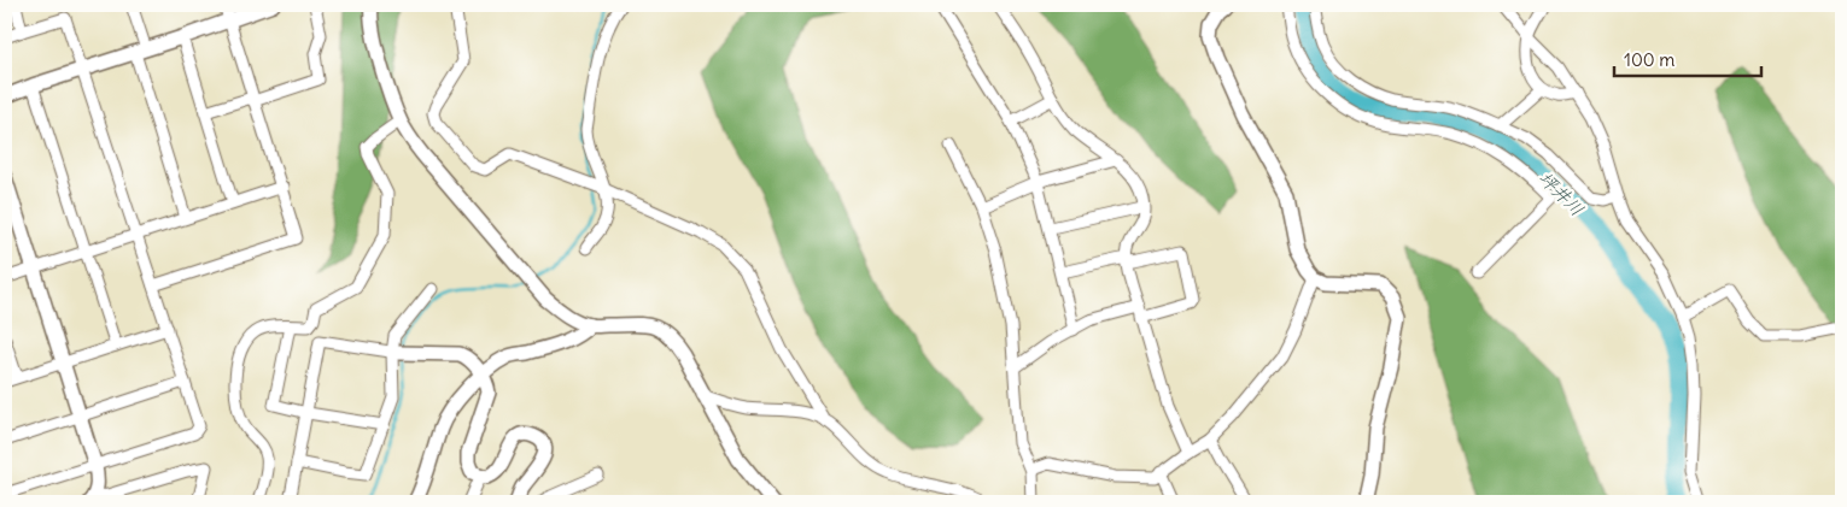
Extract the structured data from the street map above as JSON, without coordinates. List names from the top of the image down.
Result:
{
  "water": ["坪井川"],
  "scale_bar": "100 m"
}
